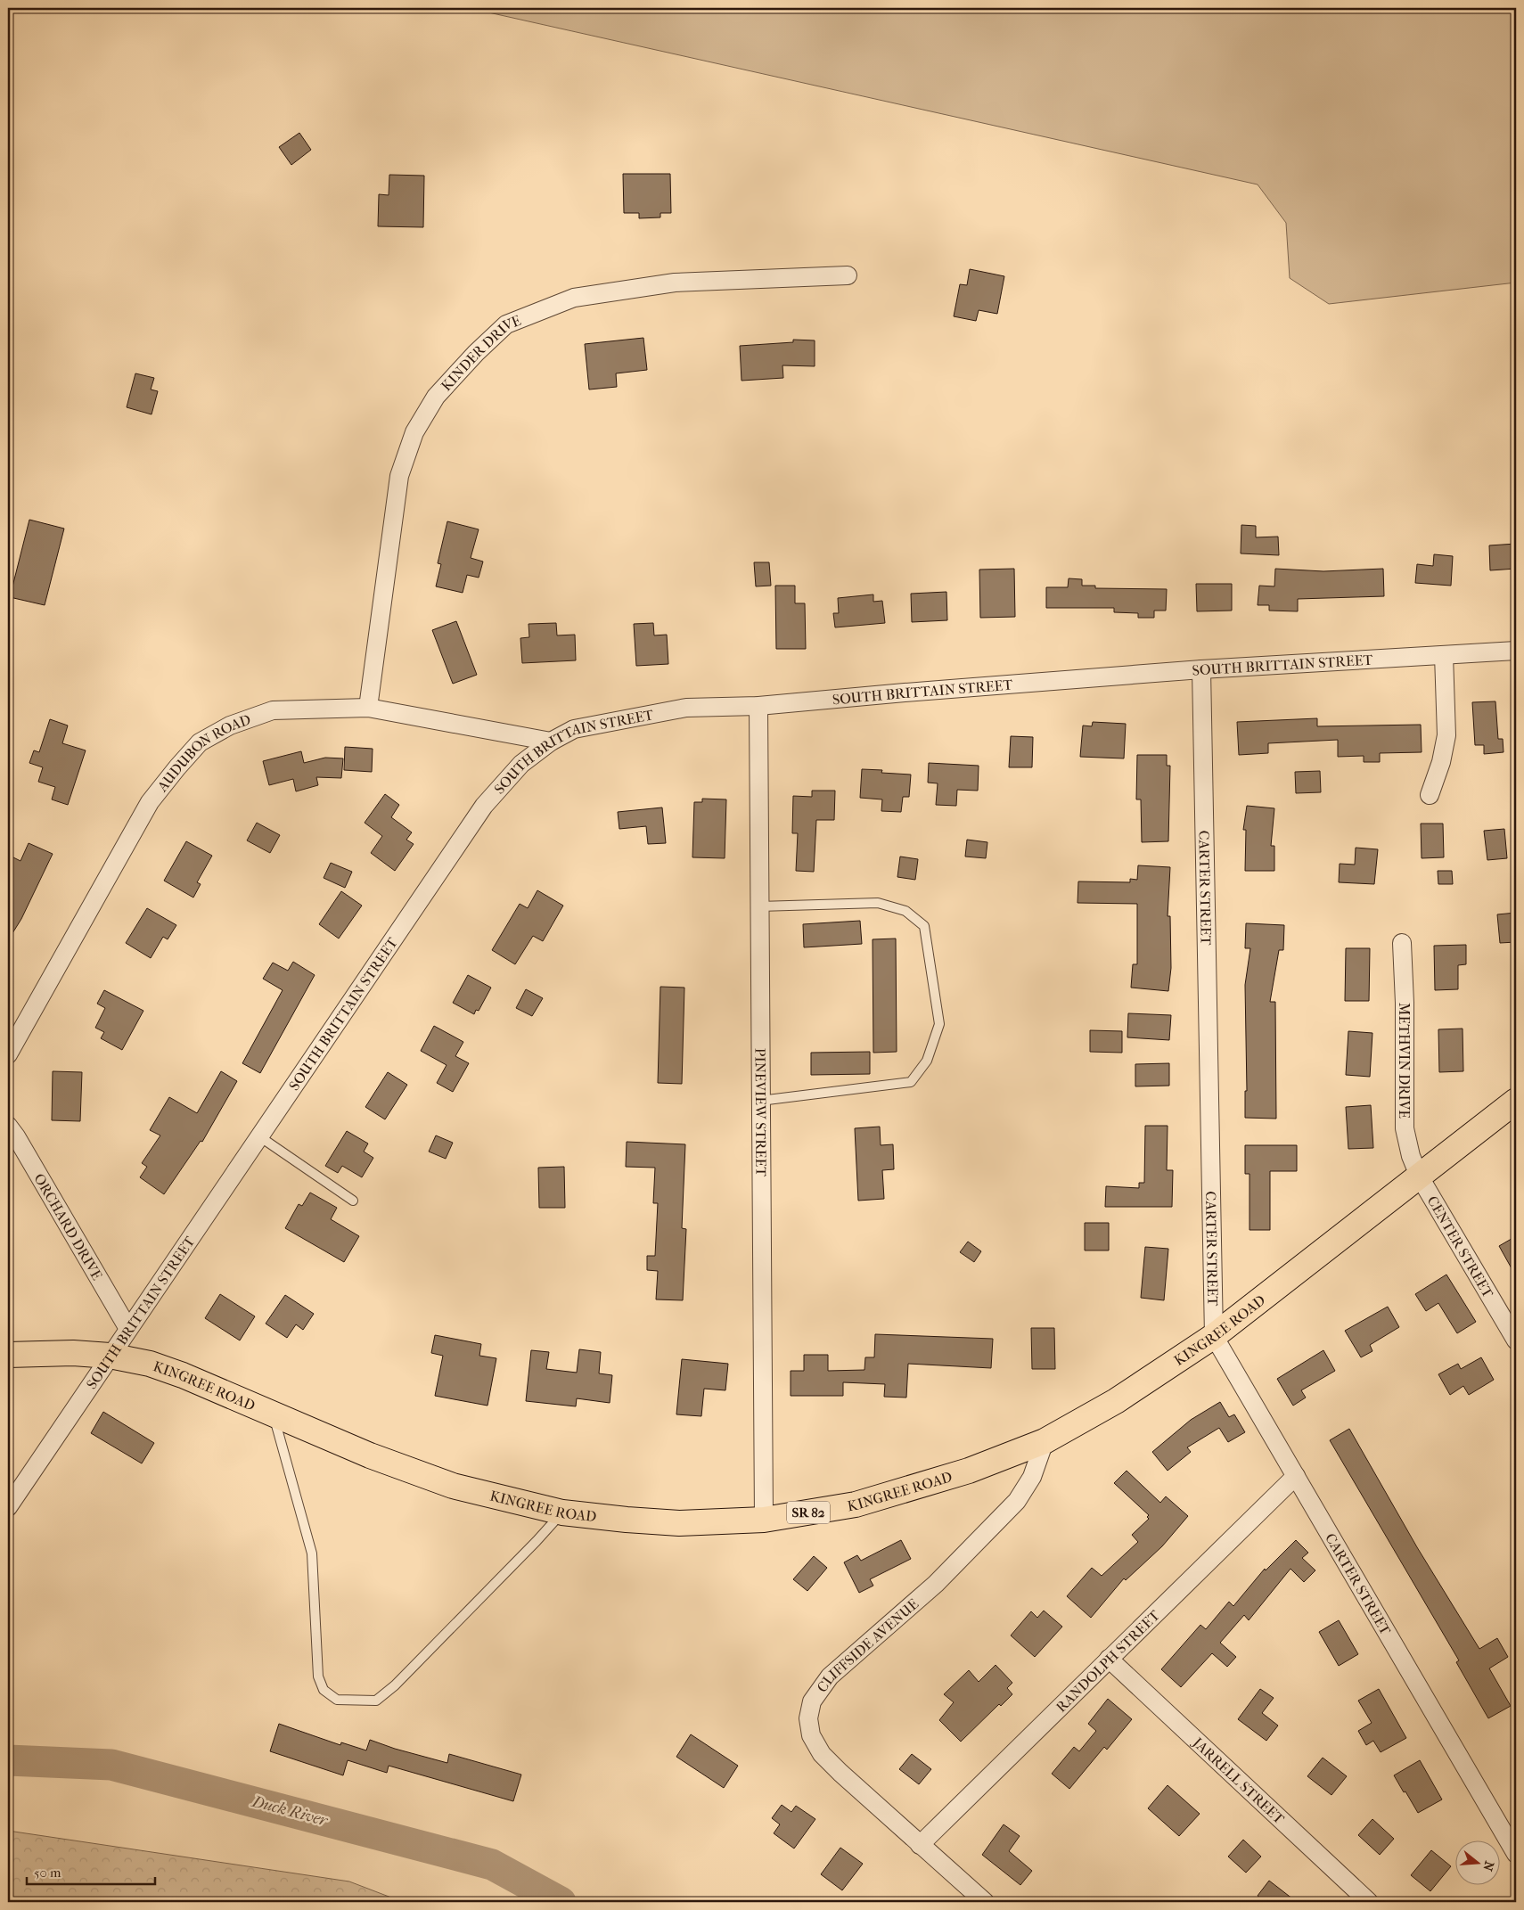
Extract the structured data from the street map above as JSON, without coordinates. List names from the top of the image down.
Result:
{
  "streets": {
    "main road": ["KINGREE ROAD", "SR 82"],
    "street": [
      "KINDER DRIVE",
      "SOUTH BRITTAIN STREET",
      "AUDUBON ROAD",
      "CARTER STREET",
      "METHVIN DRIVE",
      "PINEVIEW STREET",
      "ORCHARD DRIVE",
      "CENTER STREET",
      "CLIFFSIDE AVENUE",
      "RANDOLPH STREET",
      "JARRELL STREET"
    ]
  },
  "crossings": [
    ["KINDER DRIVE", "AUDUBON ROAD"],
    ["SOUTH BRITTAIN STREET", "AUDUBON ROAD"],
    ["SOUTH BRITTAIN STREET", "CARTER STREET"],
    ["SOUTH BRITTAIN STREET", "PINEVIEW STREET"],
    ["SOUTH BRITTAIN STREET", "ORCHARD DRIVE"],
    ["SOUTH BRITTAIN STREET", "KINGREE ROAD"],
    ["CARTER STREET", "KINGREE ROAD"],
    ["CARTER STREET", "RANDOLPH STREET"],
    ["METHVIN DRIVE", "CENTER STREET"],
    ["METHVIN DRIVE", "KINGREE ROAD"],
    ["PINEVIEW STREET", "KINGREE ROAD"],
    ["CENTER STREET", "KINGREE ROAD"],
    ["KINGREE ROAD", "CLIFFSIDE AVENUE"],
    ["CLIFFSIDE AVENUE", "RANDOLPH STREET"],
    ["RANDOLPH STREET", "JARRELL STREET"]
  ],
  "water": ["Duck River"],
  "scale_bar": "50 m",
  "north": "right"
}
